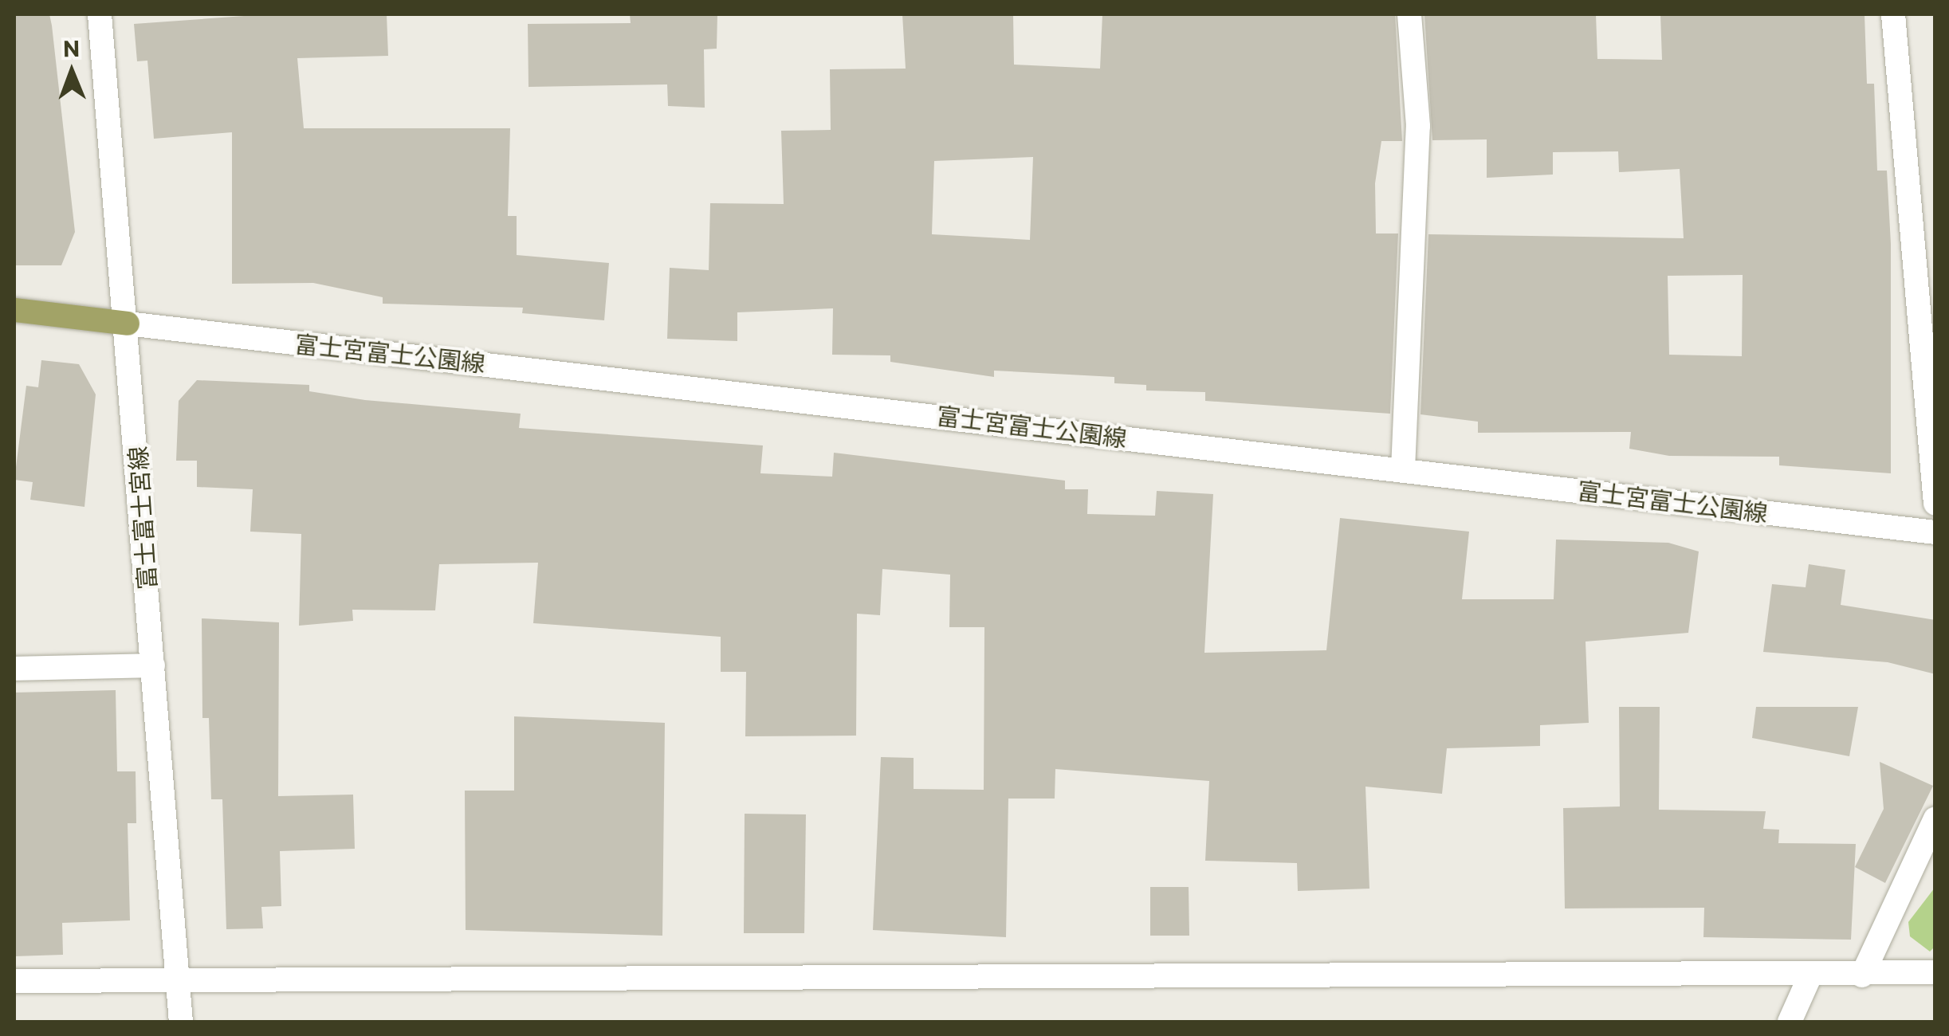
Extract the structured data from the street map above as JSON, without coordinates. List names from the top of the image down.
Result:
{
  "streets": {
    "street": ["富士宮富士公園線", "富士富士宮線"]
  },
  "crossings": [
    ["富士宮富士公園線", "富士富士宮線"]
  ],
  "north": "top"
}
